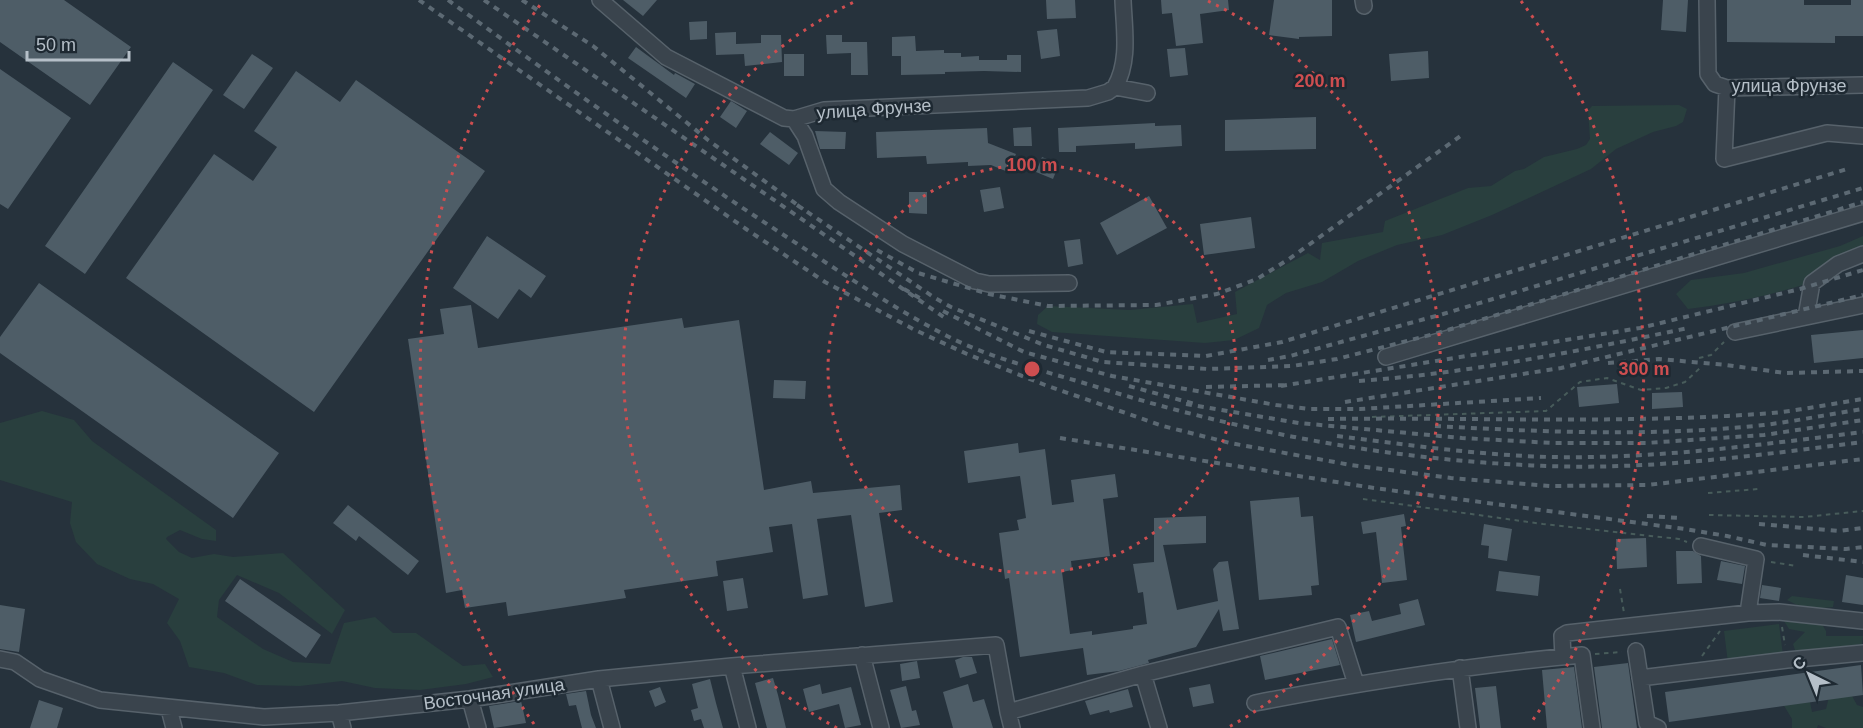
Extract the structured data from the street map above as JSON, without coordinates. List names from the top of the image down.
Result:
{
  "streets": {
    "street": ["улица Фрунзе", "Восточная улица"]
  },
  "scale_bar": "50 m",
  "north": "top left",
  "rings": ["200 m", "100 m", "300 m"]
}
